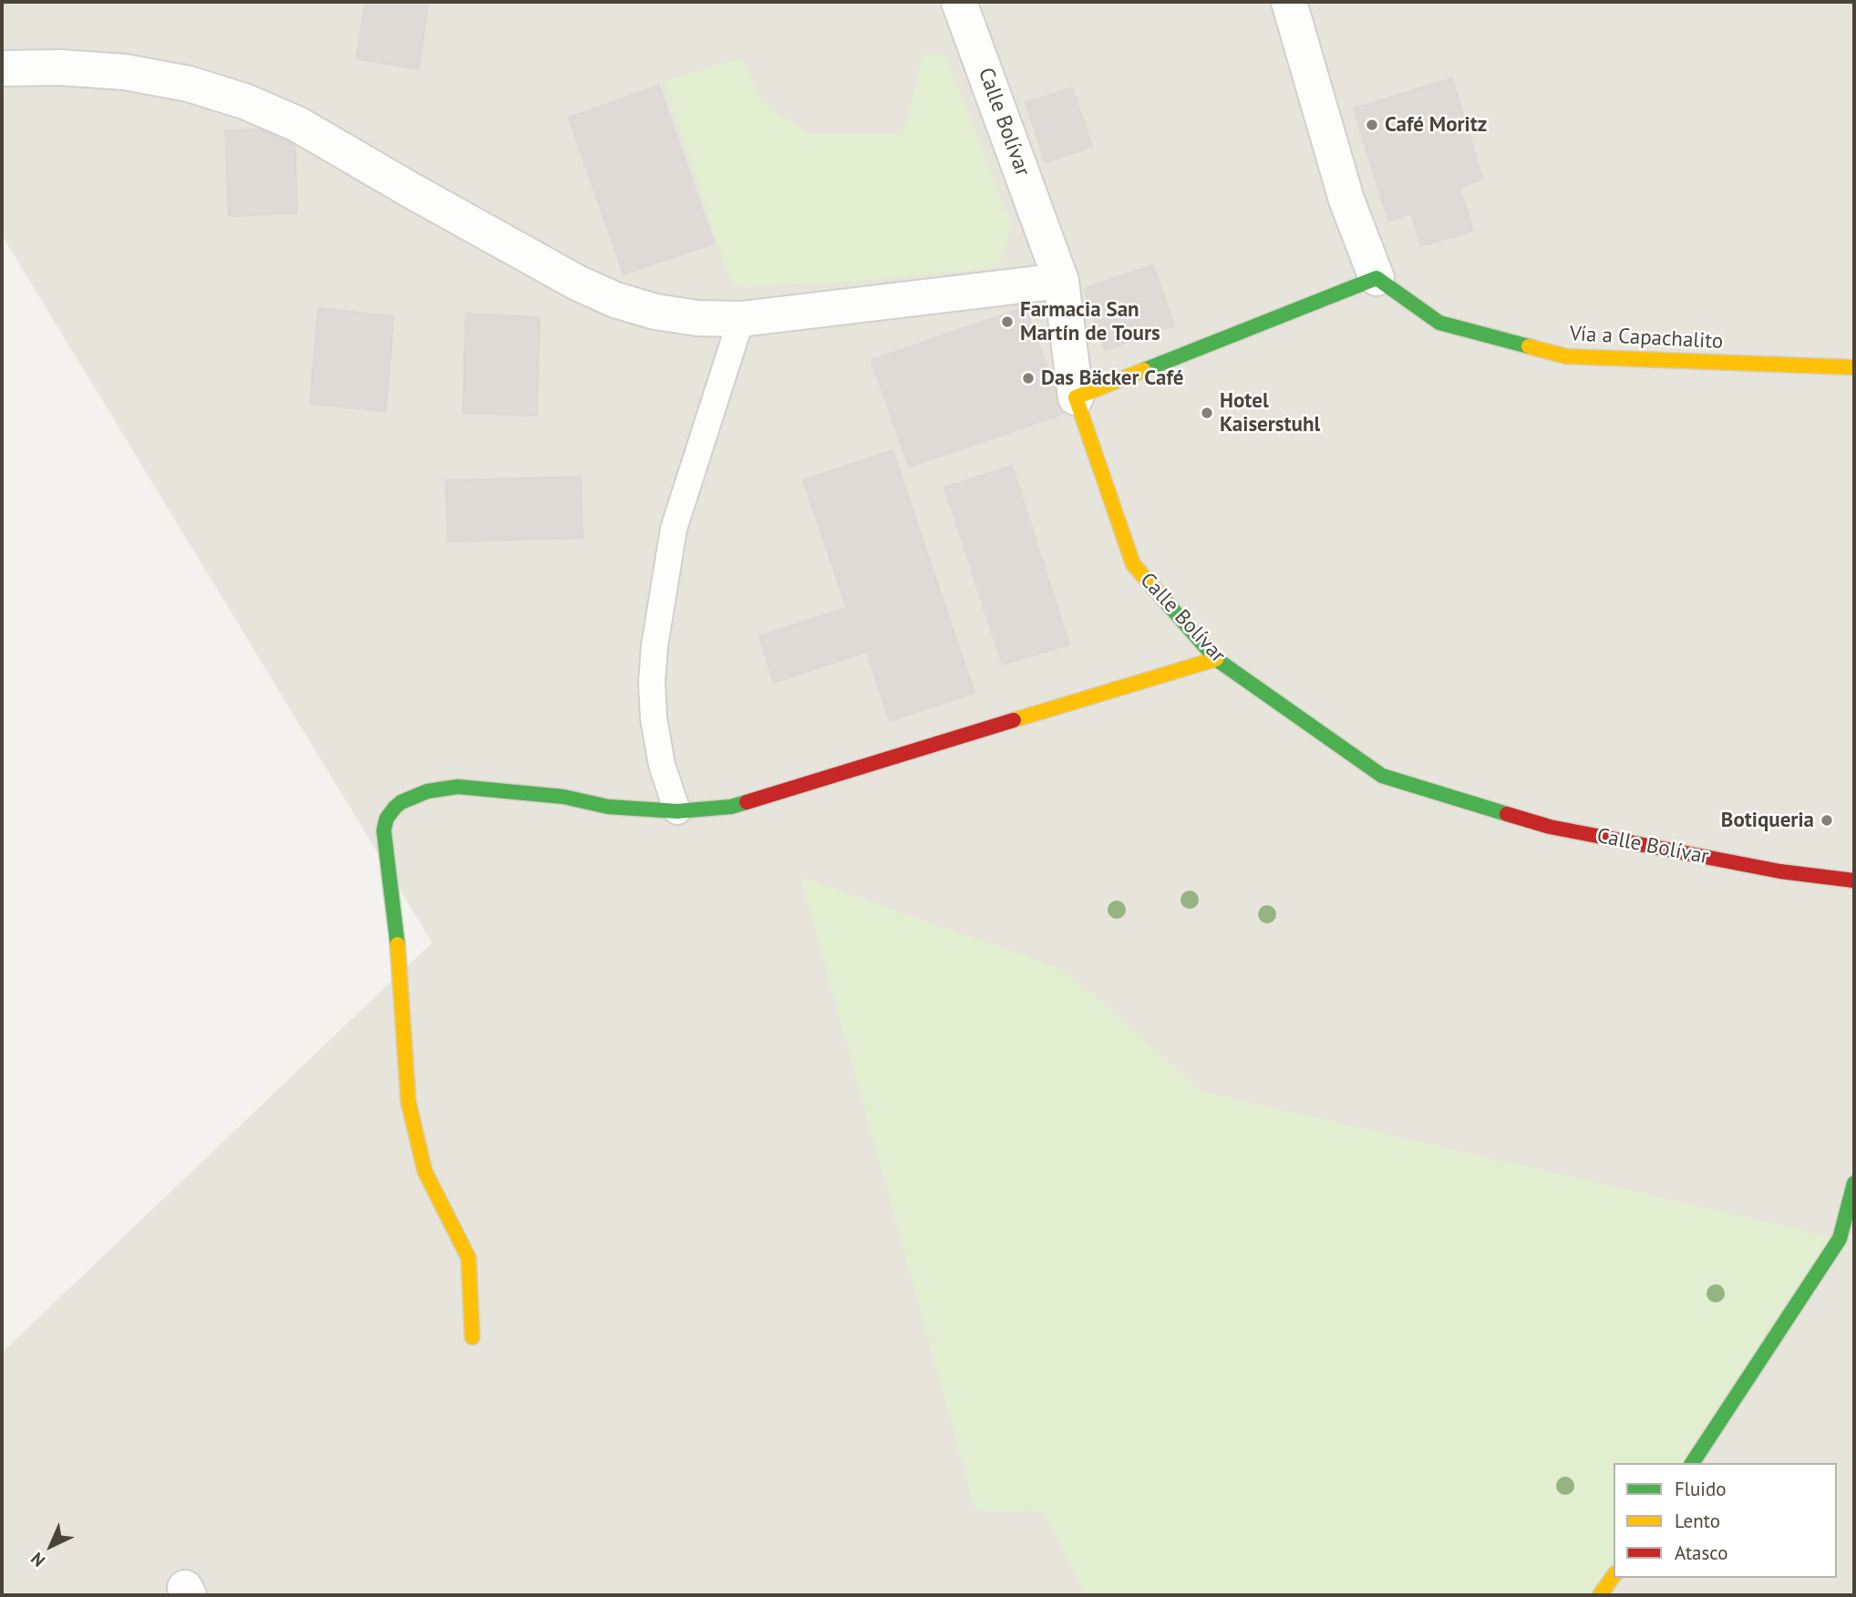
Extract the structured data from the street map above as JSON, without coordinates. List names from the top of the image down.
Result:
{
  "streets": {
    "street": ["Calle Bolívar", "Vía a Capachalito"]
  },
  "places": [
    "Café Moritz",
    "Farmacia San Martín de Tours",
    "Das Bäcker Café",
    "Hotel Kaiserstuhl",
    "Botiqueria"
  ],
  "legend": ["Fluido", "Lento", "Atasco"],
  "north": "bottom left"
}
